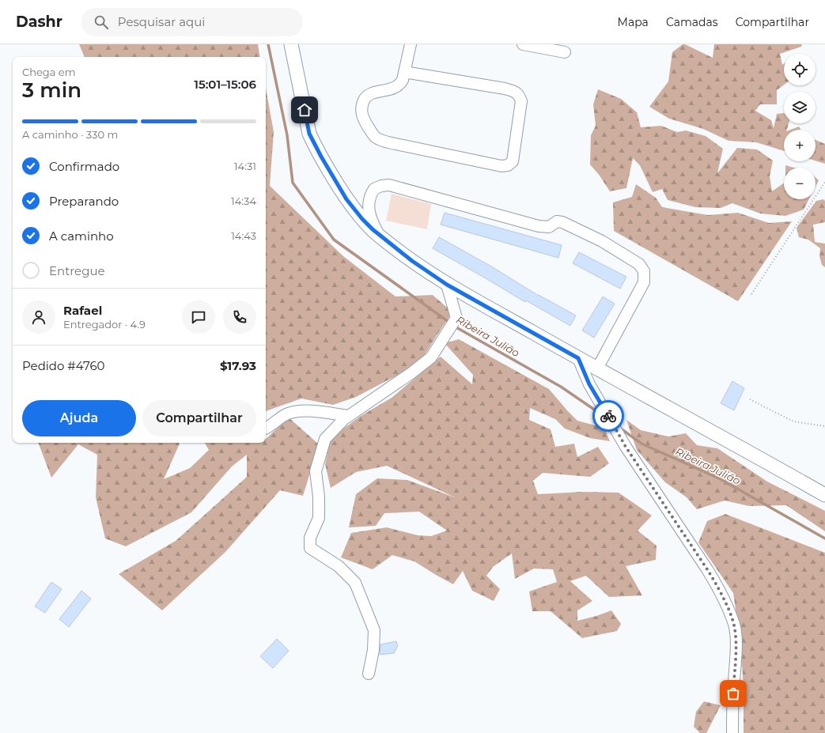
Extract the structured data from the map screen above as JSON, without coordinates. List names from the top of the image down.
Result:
{
  "water": ["Ribeira Julião"],
  "page": {
    "header": "Dashr",
    "search": "Pesquisar aqui",
    "nav": ["Mapa", "Camadas", "Compartilhar"],
    "map_buttons": ["+", "−"],
    "heading": ["3 min", "Chega em", "15:01–15:06"],
    "panel": [
      "Rafael",
      "Entregador · 4.9",
      "Pedido #4760",
      "$17.93"
    ],
    "bar": "A caminho · 330 m",
    "list": [
      ["Confirmado", "14:31"],
      ["Preparando", "14:34"],
      ["A caminho", "14:43"],
      "Entregue"
    ],
    "buttons": ["Ajuda", "Compartilhar"]
  }
}
